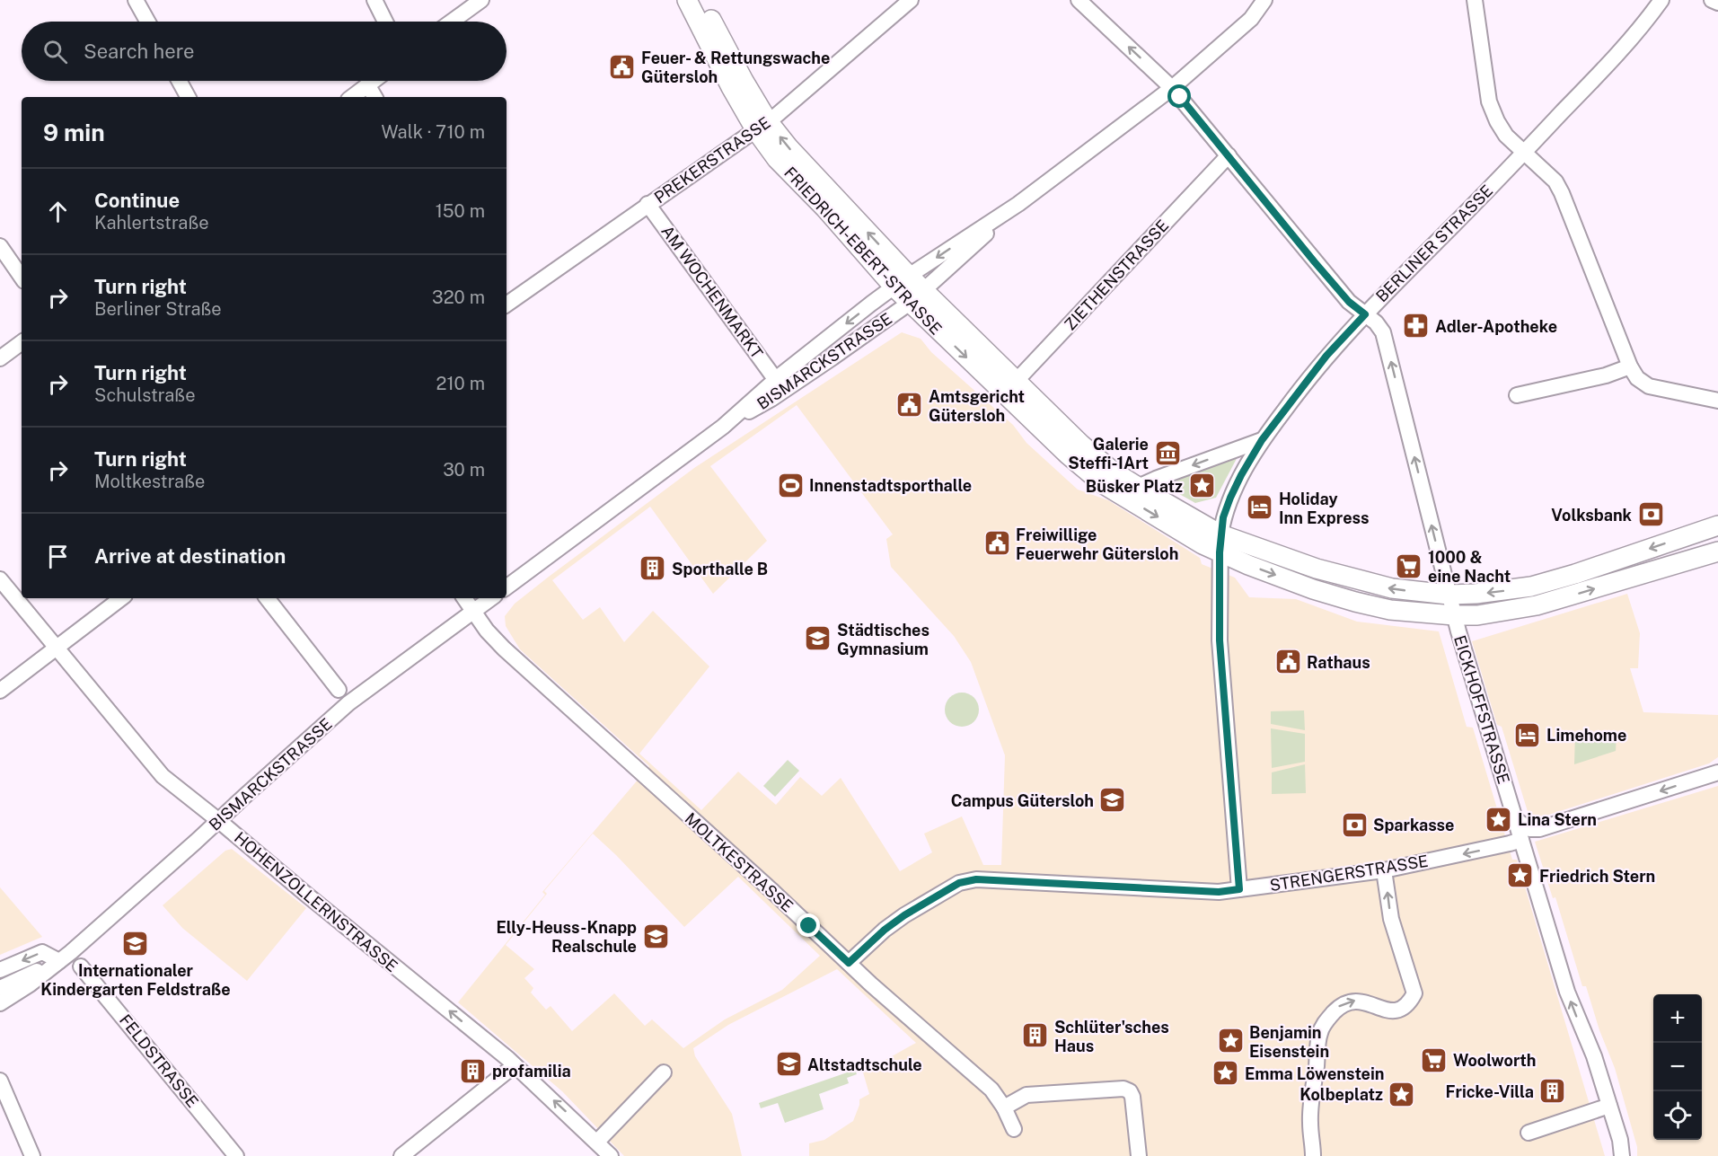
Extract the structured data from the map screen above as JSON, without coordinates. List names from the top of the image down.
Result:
{
  "streets": {
    "main road": ["FRIEDRICH-EBERT-STRASSE"],
    "street": [
      "PREKERSTRASSE",
      "BERLINER STRASSE",
      "ZIETHENSTRASSE",
      "AM WOCHENMARKT",
      "BISMARCKSTRASSE",
      "EICKHOFFSTRASSE",
      "MOLTKESTRASSE",
      "STRENGERSTRASSE",
      "HOHENZOLLERNSTRASSE",
      "FELDSTRASSE"
    ]
  },
  "crossings": [
    ["PREKERSTRASSE", "FRIEDRICH-EBERT-STRASSE"],
    ["PREKERSTRASSE", "AM WOCHENMARKT"],
    ["BERLINER STRASSE", "FRIEDRICH-EBERT-STRASSE"],
    ["BERLINER STRASSE", "EICKHOFFSTRASSE"],
    ["BERLINER STRASSE", "STRENGERSTRASSE"],
    ["FRIEDRICH-EBERT-STRASSE", "ZIETHENSTRASSE"],
    ["FRIEDRICH-EBERT-STRASSE", "BISMARCKSTRASSE"],
    ["FRIEDRICH-EBERT-STRASSE", "EICKHOFFSTRASSE"],
    ["ZIETHENSTRASSE", "EICKHOFFSTRASSE"],
    ["AM WOCHENMARKT", "BISMARCKSTRASSE"],
    ["BISMARCKSTRASSE", "EICKHOFFSTRASSE"],
    ["BISMARCKSTRASSE", "MOLTKESTRASSE"],
    ["BISMARCKSTRASSE", "HOHENZOLLERNSTRASSE"],
    ["EICKHOFFSTRASSE", "STRENGERSTRASSE"],
    ["MOLTKESTRASSE", "STRENGERSTRASSE"]
  ],
  "one_way": ["EICKHOFFSTRASSE", "HOHENZOLLERNSTRASSE"],
  "places": {
    "public building": [
      "Feuer- & Rettungswache Gütersloh",
      "Amtsgericht Gütersloh",
      "Freiwillige Feuerwehr Gütersloh",
      "Rathaus"
    ],
    "pharmacy": ["Adler-Apotheke"],
    "museum": ["Galerie Steffi-1Art"],
    "sports": ["Innenstadtsporthalle"],
    "place": [
      "Büsker Platz",
      "Lina Stern",
      "Friedrich Stern",
      "Benjamin Eisenstein",
      "Emma Löwenstein",
      "Kolbeplatz"
    ],
    "hotel": ["Holiday Inn Express", "Limehome"],
    "bank": ["Volksbank", "Sparkasse"],
    "supermarket": ["1000 & eine Nacht", "Woolworth"],
    "building": [
      "Sporthalle B",
      "Schlüter'sches Haus",
      "profamilia",
      "Fricke-Villa"
    ],
    "school or university": [
      "Städtisches Gymnasium",
      "Campus Gütersloh",
      "Elly-Heuss-Knapp Realschule",
      "Internationaler Kindergarten Feldstraße",
      "Altstadtschule"
    ]
  },
  "page": {
    "search": "Search here",
    "heading": ["9 min", "Walk · 710 m"],
    "list": [
      ["Continue", "Kahlertstraße", "150 m"],
      ["Turn right", "Berliner Straße", "320 m"],
      ["Turn right", "Schulstraße", "210 m"],
      ["Turn right", "Moltkestraße", "30 m"],
      "Arrive at destination"
    ],
    "map_buttons": ["+", "−"]
  }
}
